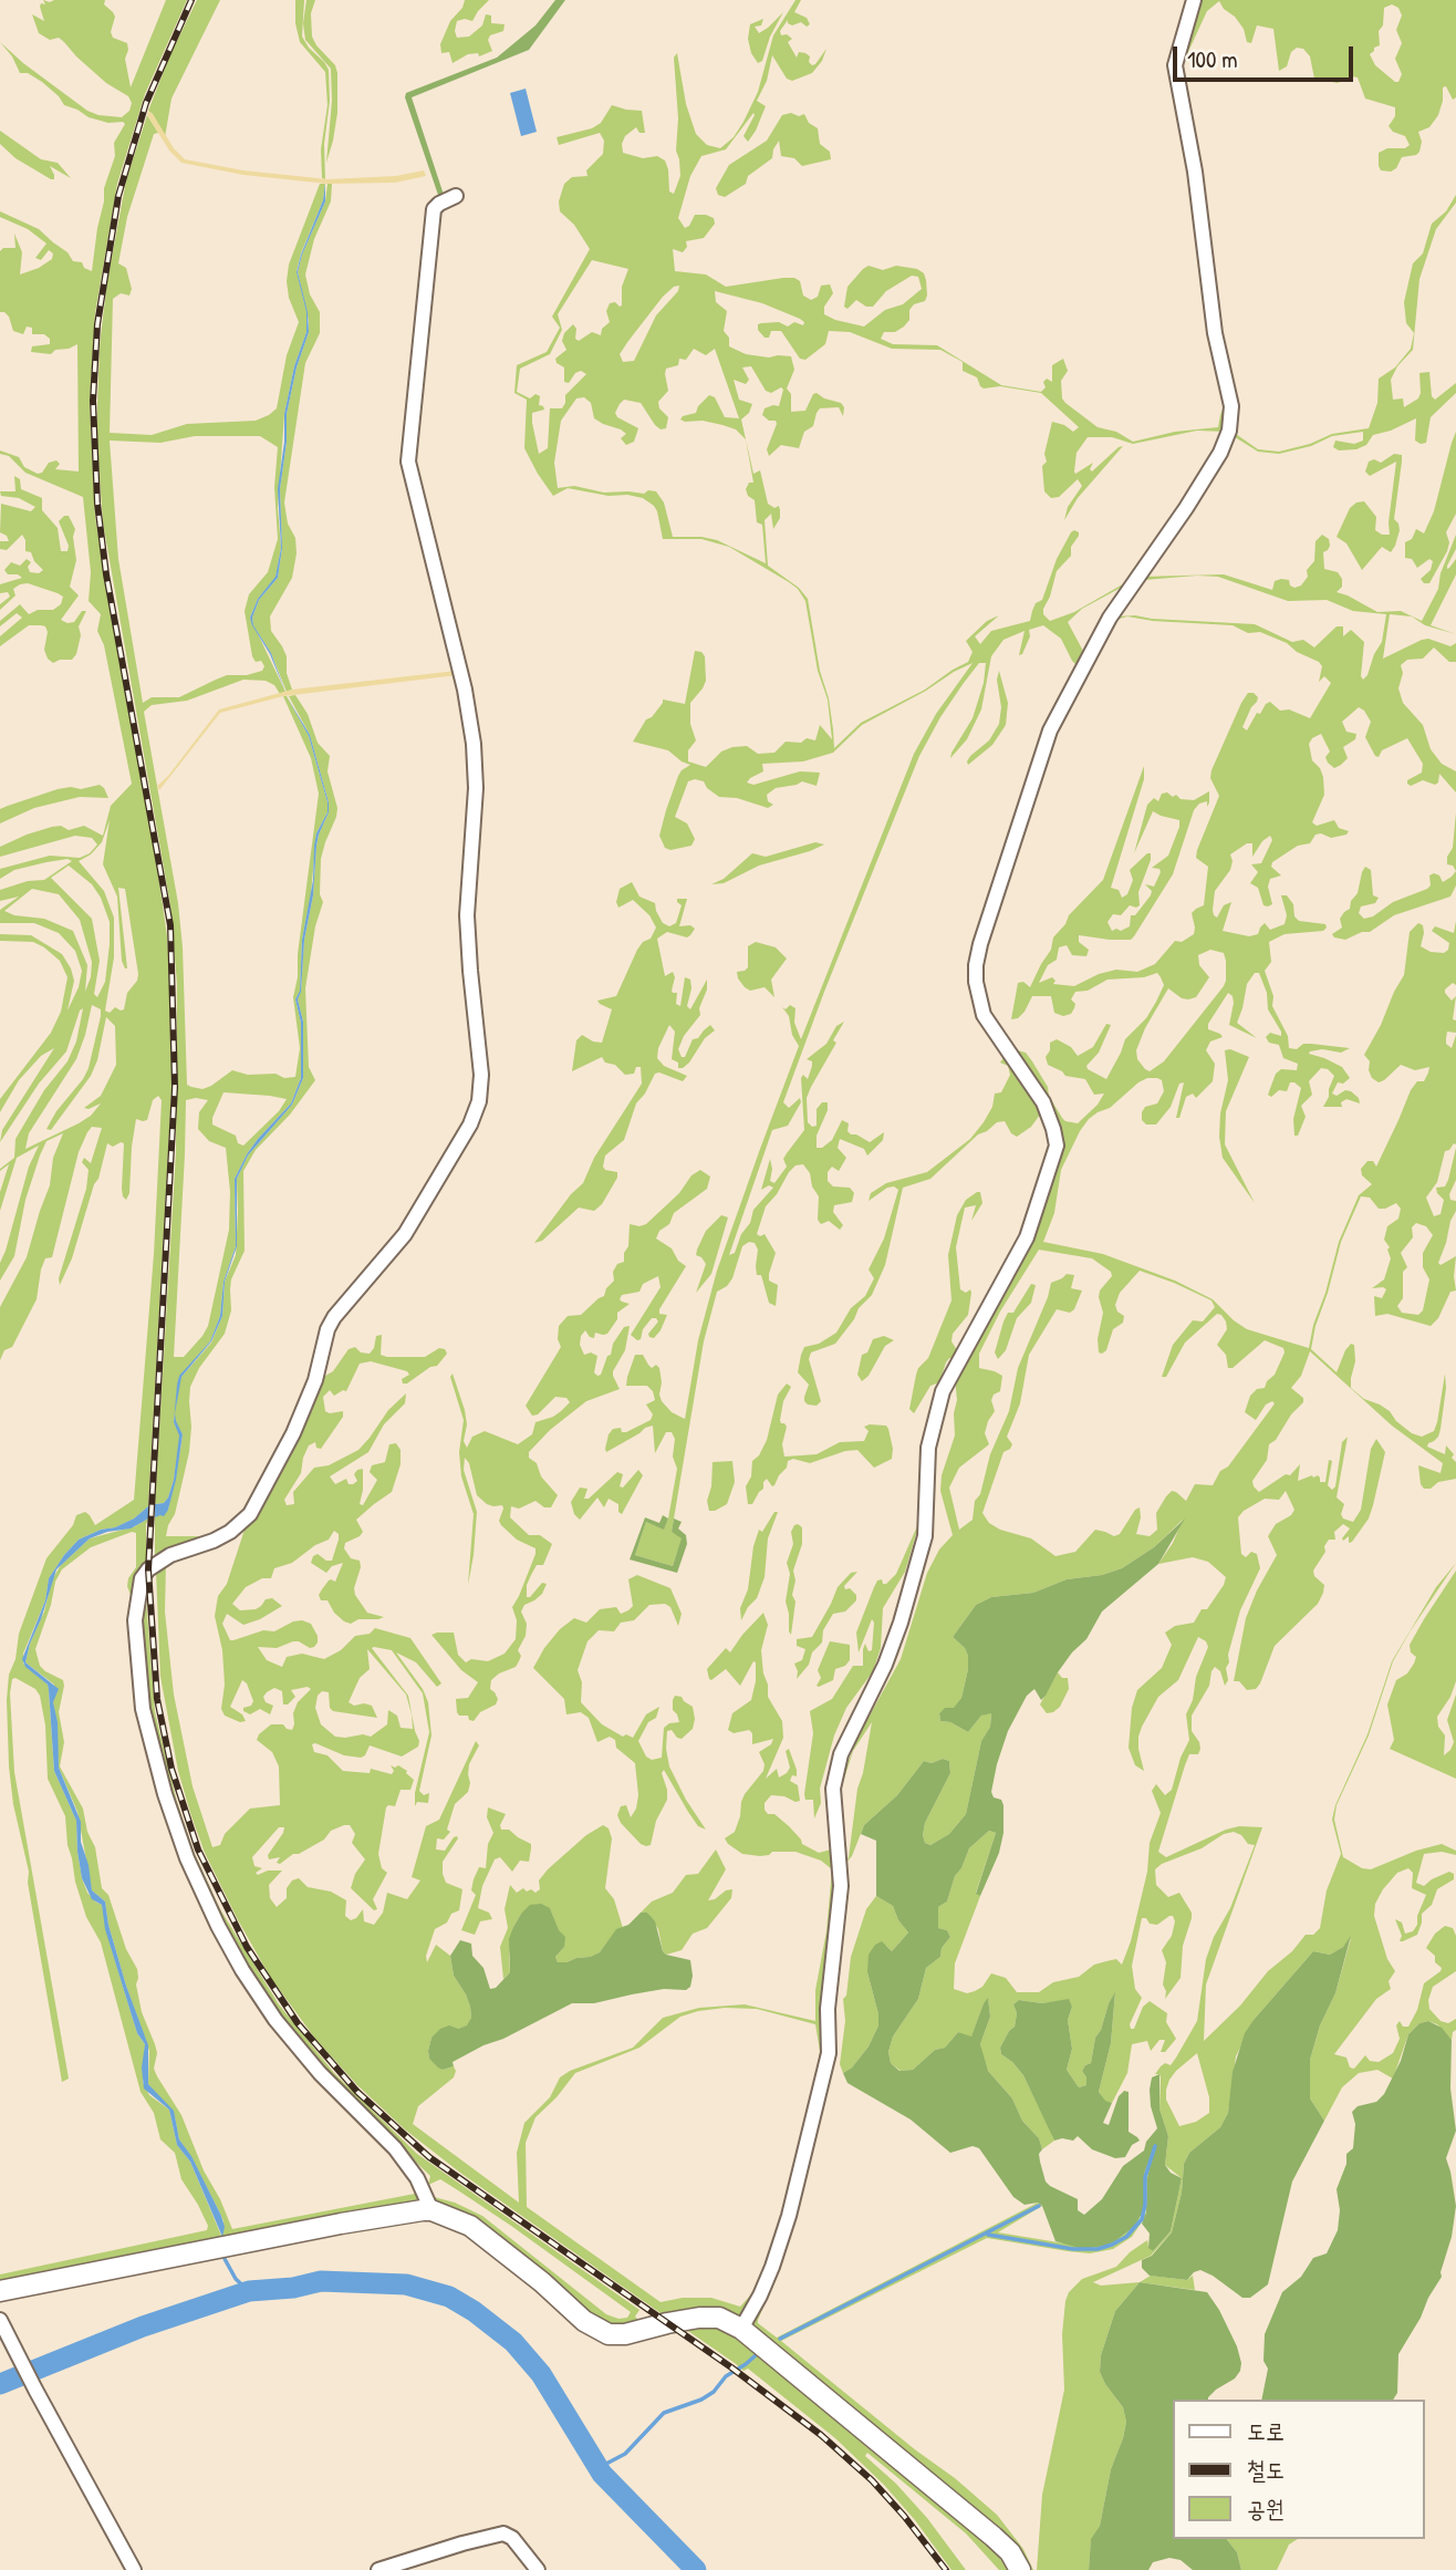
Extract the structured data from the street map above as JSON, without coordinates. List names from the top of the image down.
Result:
{
  "legend": ["도로", "철도", "공원"],
  "scale_bar": "100 m"
}
